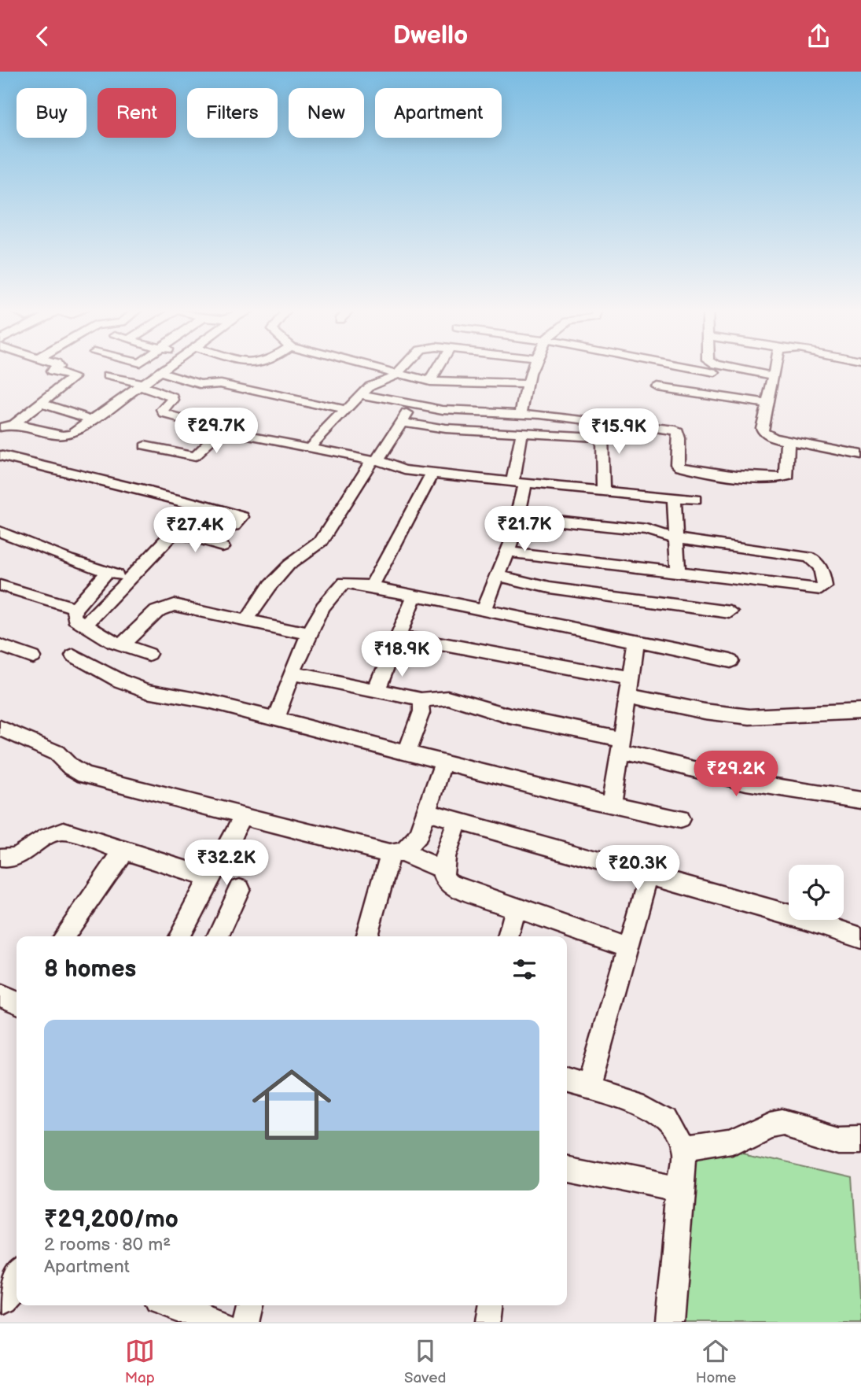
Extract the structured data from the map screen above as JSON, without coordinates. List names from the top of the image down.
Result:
{
  "page": {
    "header": "Dwello",
    "chip": [
      "Buy",
      "Rent",
      "Filters",
      "New",
      "Apartment"
    ],
    "price": [
      "₹29.7K",
      "₹15.9K",
      "₹21.7K",
      "₹27.4K",
      "₹18.9K",
      "₹29.2K",
      "₹32.2K",
      "₹20.3K"
    ],
    "heading": "8 homes",
    "list": [
      {
        "name": "₹29,200/mo",
        "note": "2 rooms · 80 m² · Apartment"
      }
    ],
    "tabs": ["Map", "Saved", "Home"]
  }
}
